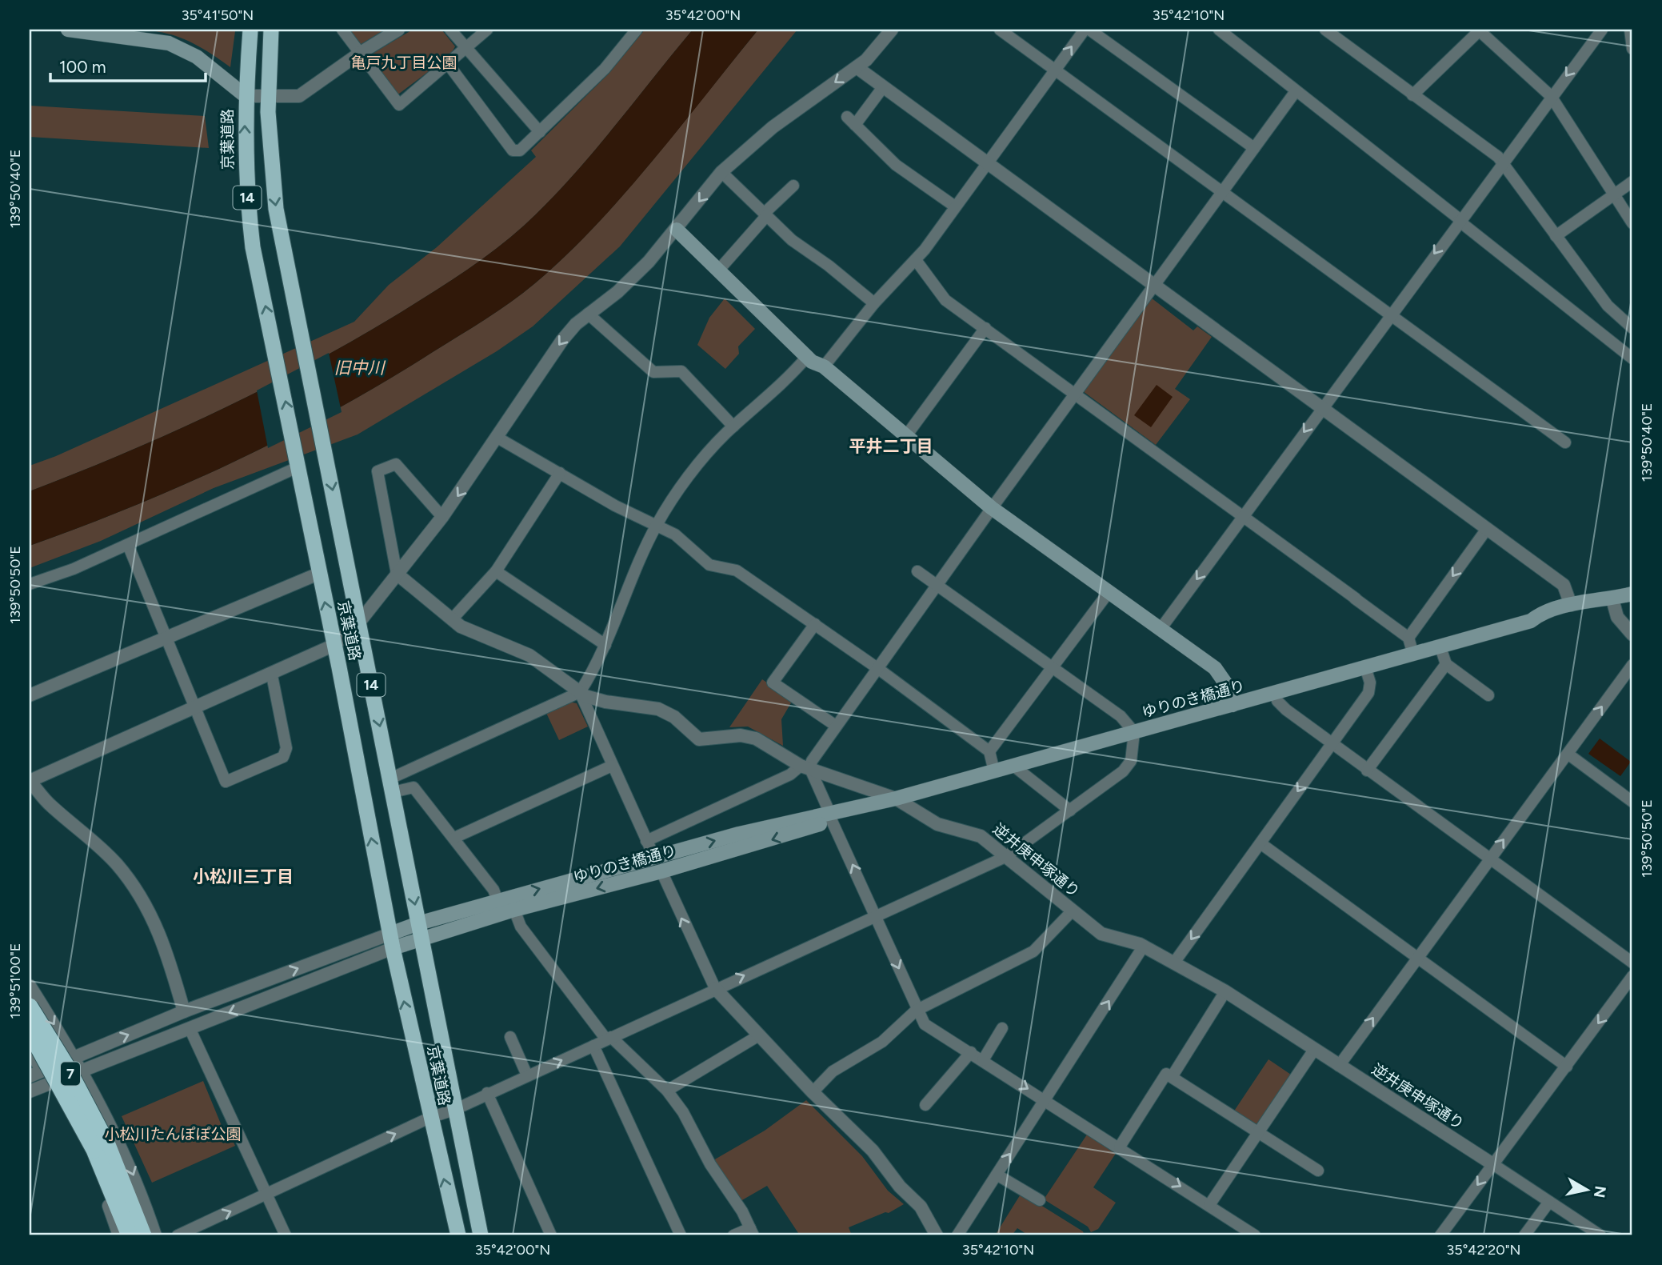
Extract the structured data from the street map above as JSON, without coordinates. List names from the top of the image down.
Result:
{
  "streets": {
    "highway": ["京葉道路", "14", "7"],
    "main road": ["ゆりのき橋通り"],
    "street": ["逆井庚申塚通り"]
  },
  "crossings": [
    ["京葉道路", "ゆりのき橋通り"],
    ["ゆりのき橋通り", "逆井庚申塚通り"]
  ],
  "districts": ["平井二丁目", "小松川三丁目"],
  "water": ["旧中川"],
  "parks": ["亀戸九丁目公園", "小松川たんぽぽ公園"],
  "scale_bar": "100 m",
  "north": "right",
  "coordinates": [
    "35°41'50\"N",
    "35°42'00\"N",
    "35°42'10\"N",
    "139°50'40\"E",
    "139°50'50\"E",
    "139°51'00\"E",
    "35°42'20\"N"
  ]
}
